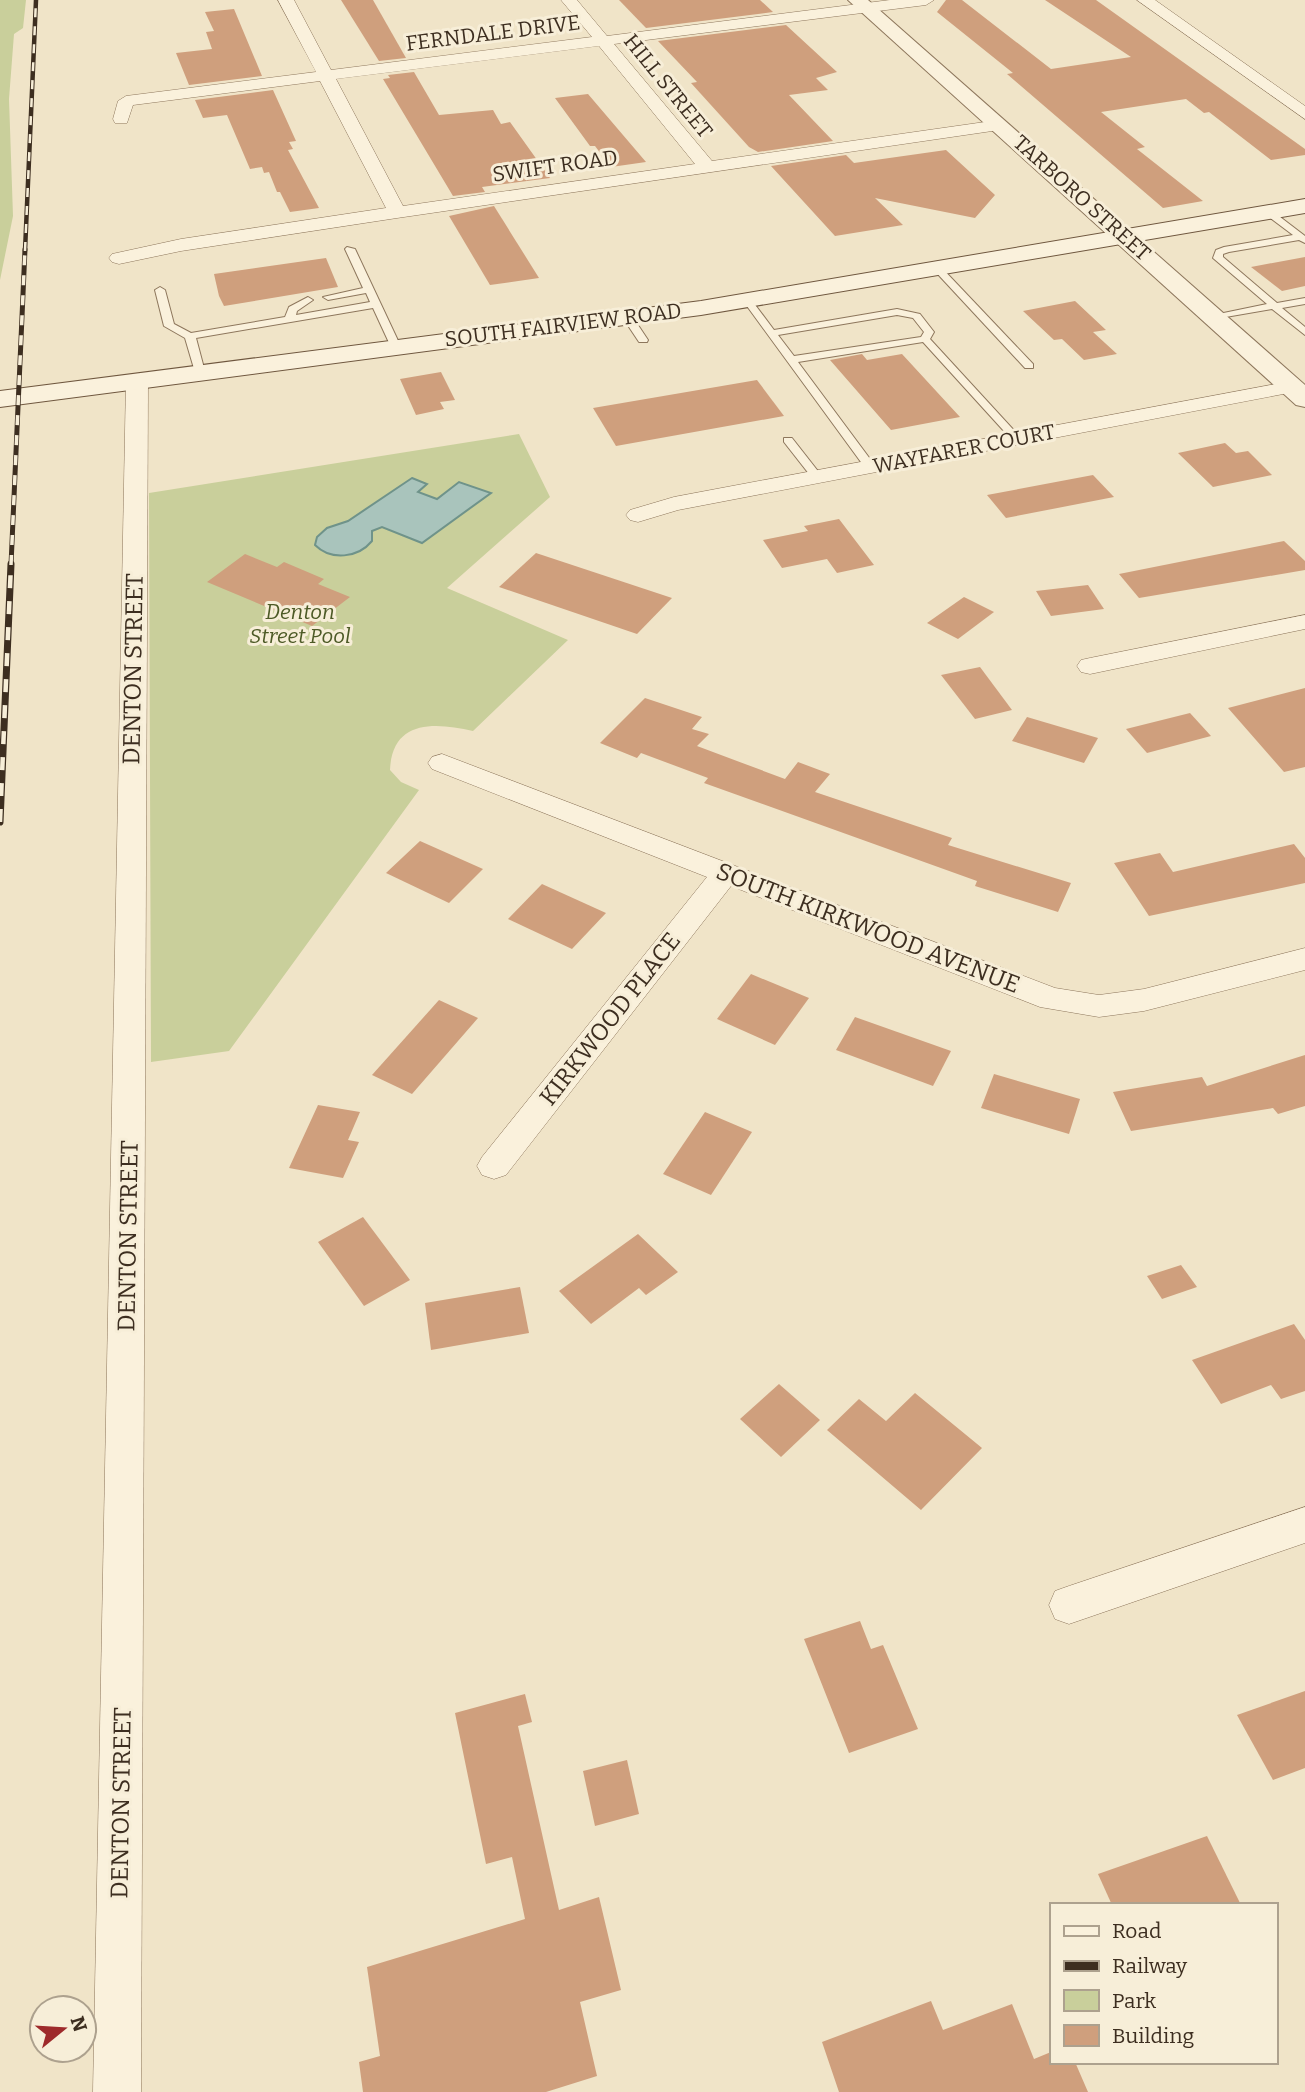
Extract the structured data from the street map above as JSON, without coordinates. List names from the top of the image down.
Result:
{
  "streets": {
    "main road": ["TARBORO STREET", "SOUTH FAIRVIEW ROAD"],
    "street": [
      "FERNDALE DRIVE",
      "HILL STREET",
      "SWIFT ROAD",
      "WAYFARER COURT",
      "DENTON STREET",
      "SOUTH KIRKWOOD AVENUE",
      "KIRKWOOD PLACE"
    ]
  },
  "crossings": [
    ["FERNDALE DRIVE", "HILL STREET"],
    ["FERNDALE DRIVE", "TARBORO STREET"],
    ["HILL STREET", "SWIFT ROAD"],
    ["SWIFT ROAD", "TARBORO STREET"],
    ["TARBORO STREET", "SOUTH FAIRVIEW ROAD"],
    ["TARBORO STREET", "WAYFARER COURT"],
    ["SOUTH FAIRVIEW ROAD", "DENTON STREET"],
    ["SOUTH KIRKWOOD AVENUE", "KIRKWOOD PLACE"]
  ],
  "parks": ["Denton Street Pool"],
  "legend": [
    "Road",
    "Railway",
    "Park",
    "Building"
  ],
  "north": "right"
}
